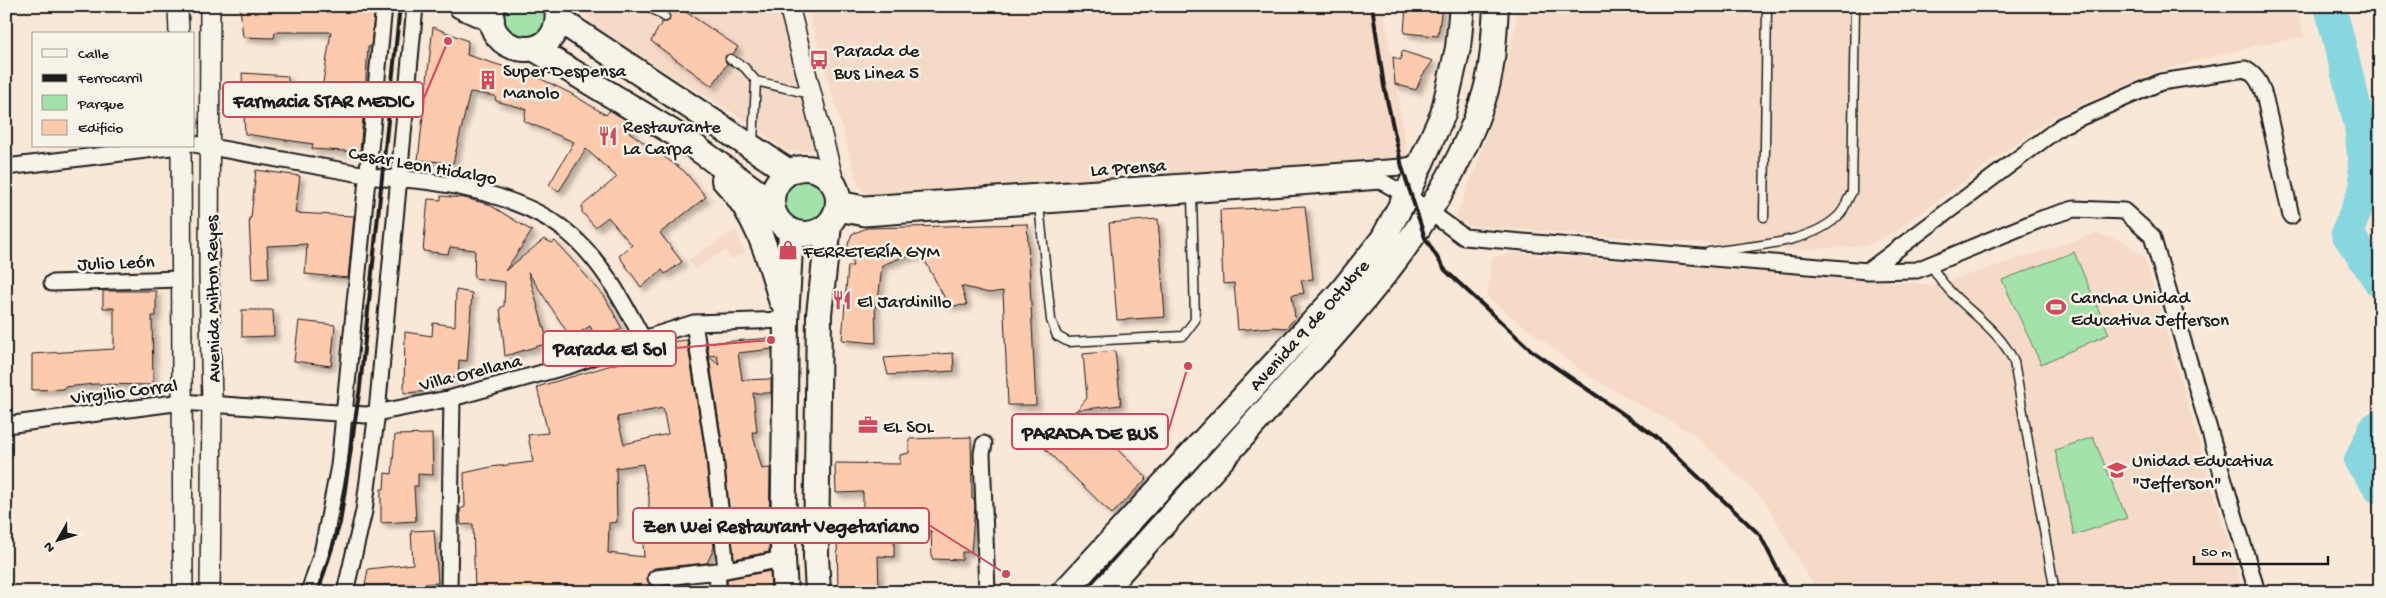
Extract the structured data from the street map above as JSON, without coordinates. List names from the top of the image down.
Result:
{
  "streets": {
    "main road": ["Avenida 9 de Octubre"],
    "street": [
      "Cesar Leon Hidalgo",
      "La Prensa",
      "Julio León",
      "Avenida Milton Reyes",
      "Villa Orellana",
      "Virgilio Corral"
    ]
  },
  "crossings": [
    ["Cesar Leon Hidalgo", "Villa Orellana"],
    ["La Prensa", "Avenida 9 de Octubre"],
    ["Julio León", "Avenida Milton Reyes"],
    ["Avenida Milton Reyes", "Virgilio Corral"],
    ["Villa Orellana", "Virgilio Corral"]
  ],
  "places": {
    "other": [
      "Farmacia STAR MEDIC",
      "Parada El Sol",
      "PARADA DE BUS",
      "Zen Wei Restaurant Vegetariano"
    ],
    "bus stop": ["Parada de Bus Linea 5"],
    "building": ["Super Despensa Manolo"],
    "restaurant": ["Restaurante La Carpa", "El Jardinillo"],
    "shop": ["FERRETERÍA GYM"],
    "sports": ["Cancha Unidad Educativa Jefferson"],
    "office": ["EL SOL"],
    "school or university": ["Unidad Educativa \"Jefferson\""]
  },
  "legend": [
    "Calle",
    "Ferrocarril",
    "Parque",
    "Edificio"
  ],
  "scale_bar": "50 m",
  "north": "bottom left"
}
